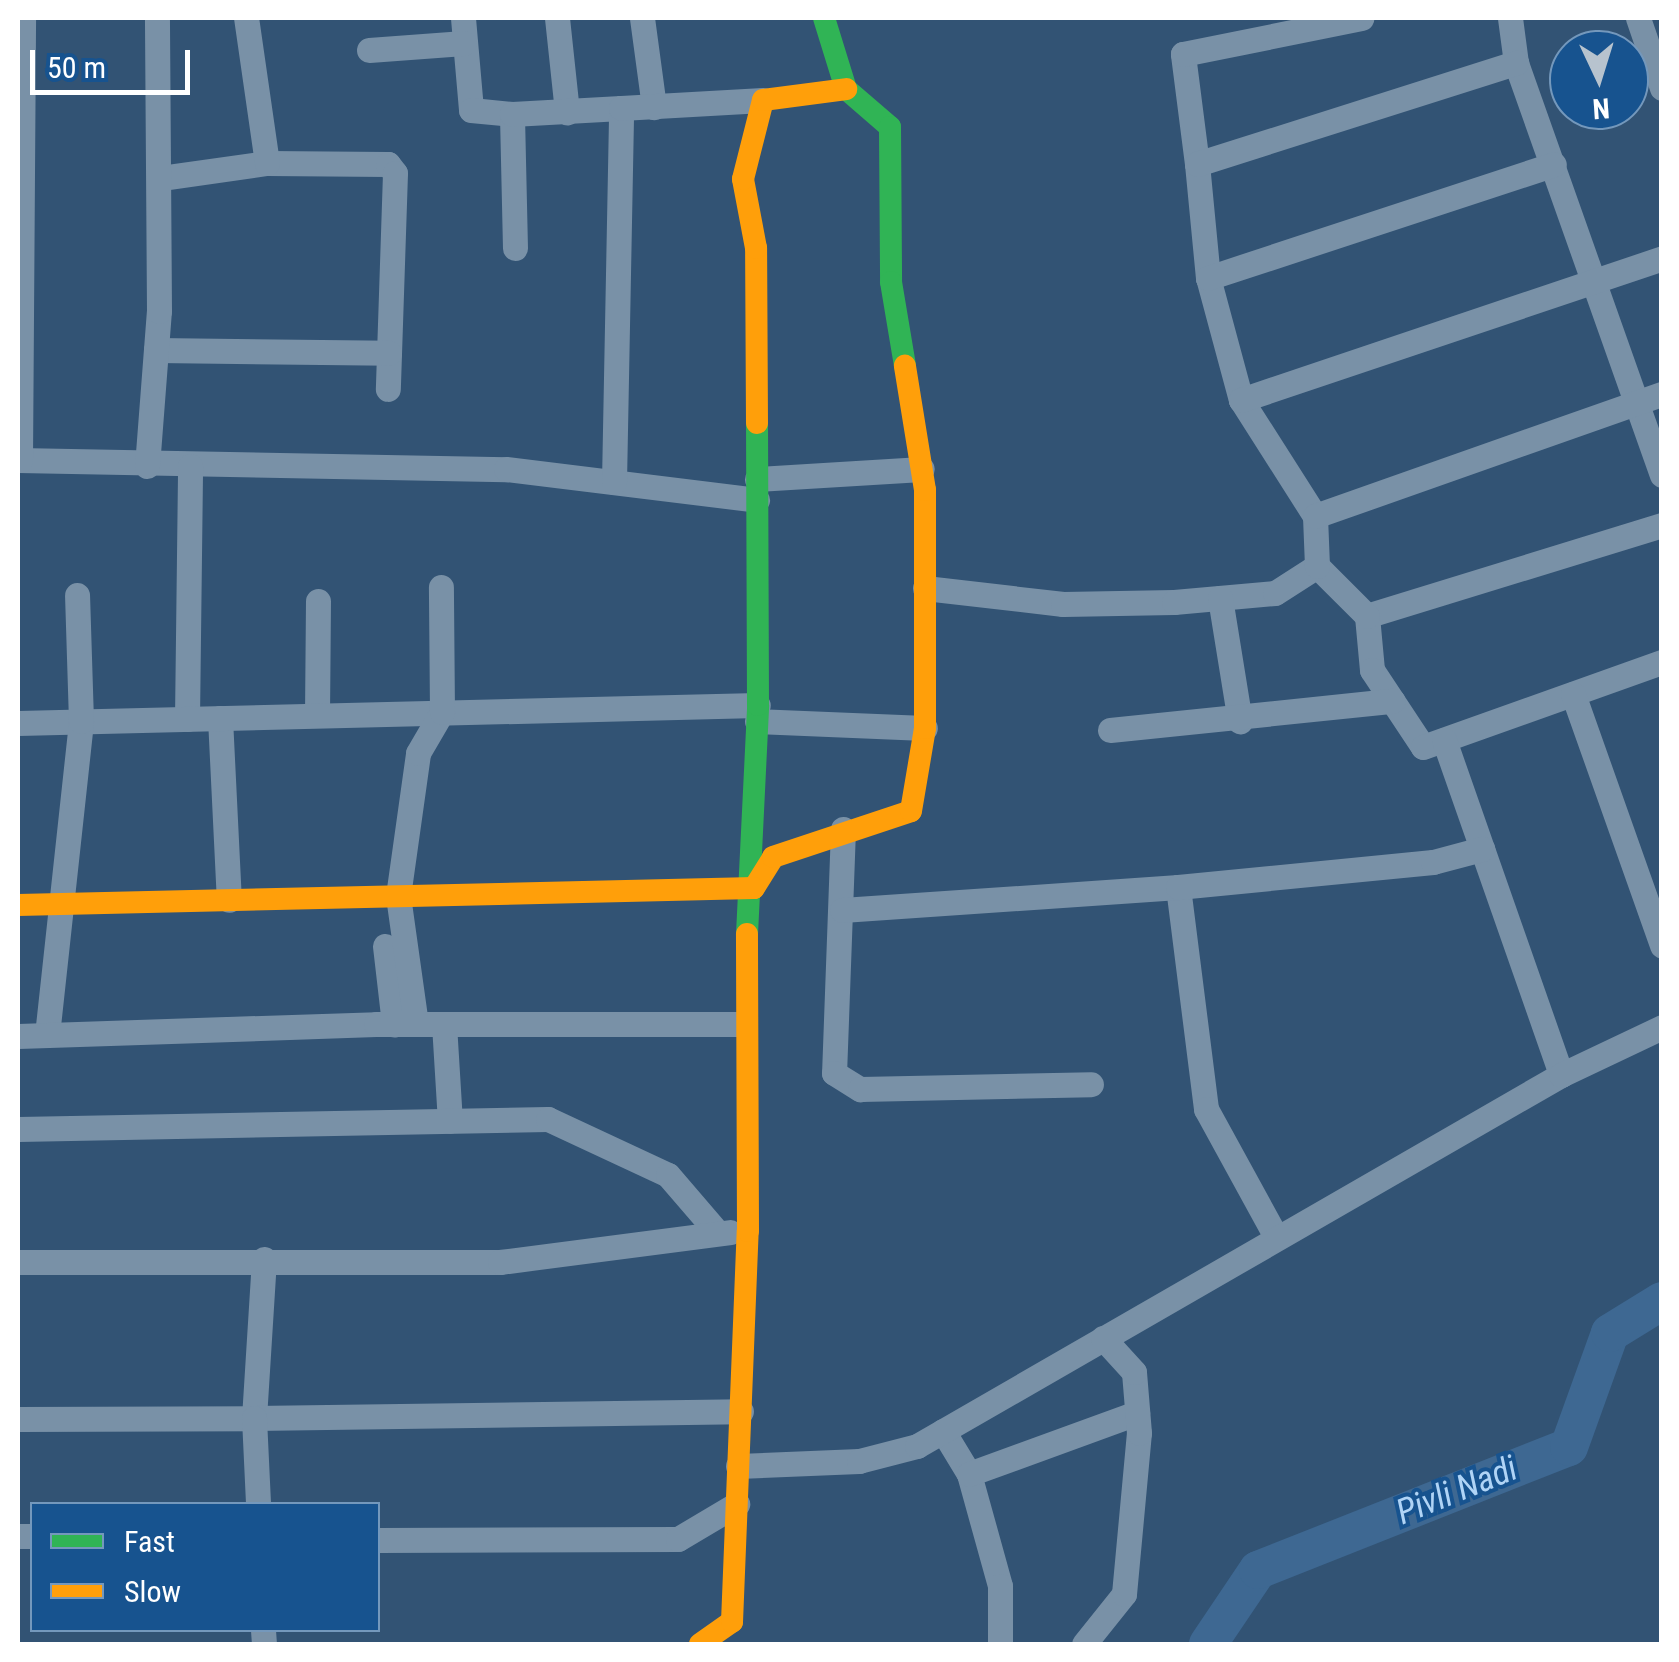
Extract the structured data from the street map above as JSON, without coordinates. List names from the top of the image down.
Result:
{
  "water": ["Pivli Nadi"],
  "legend": ["Fast", "Slow"],
  "scale_bar": "50 m",
  "north": "bottom"
}
